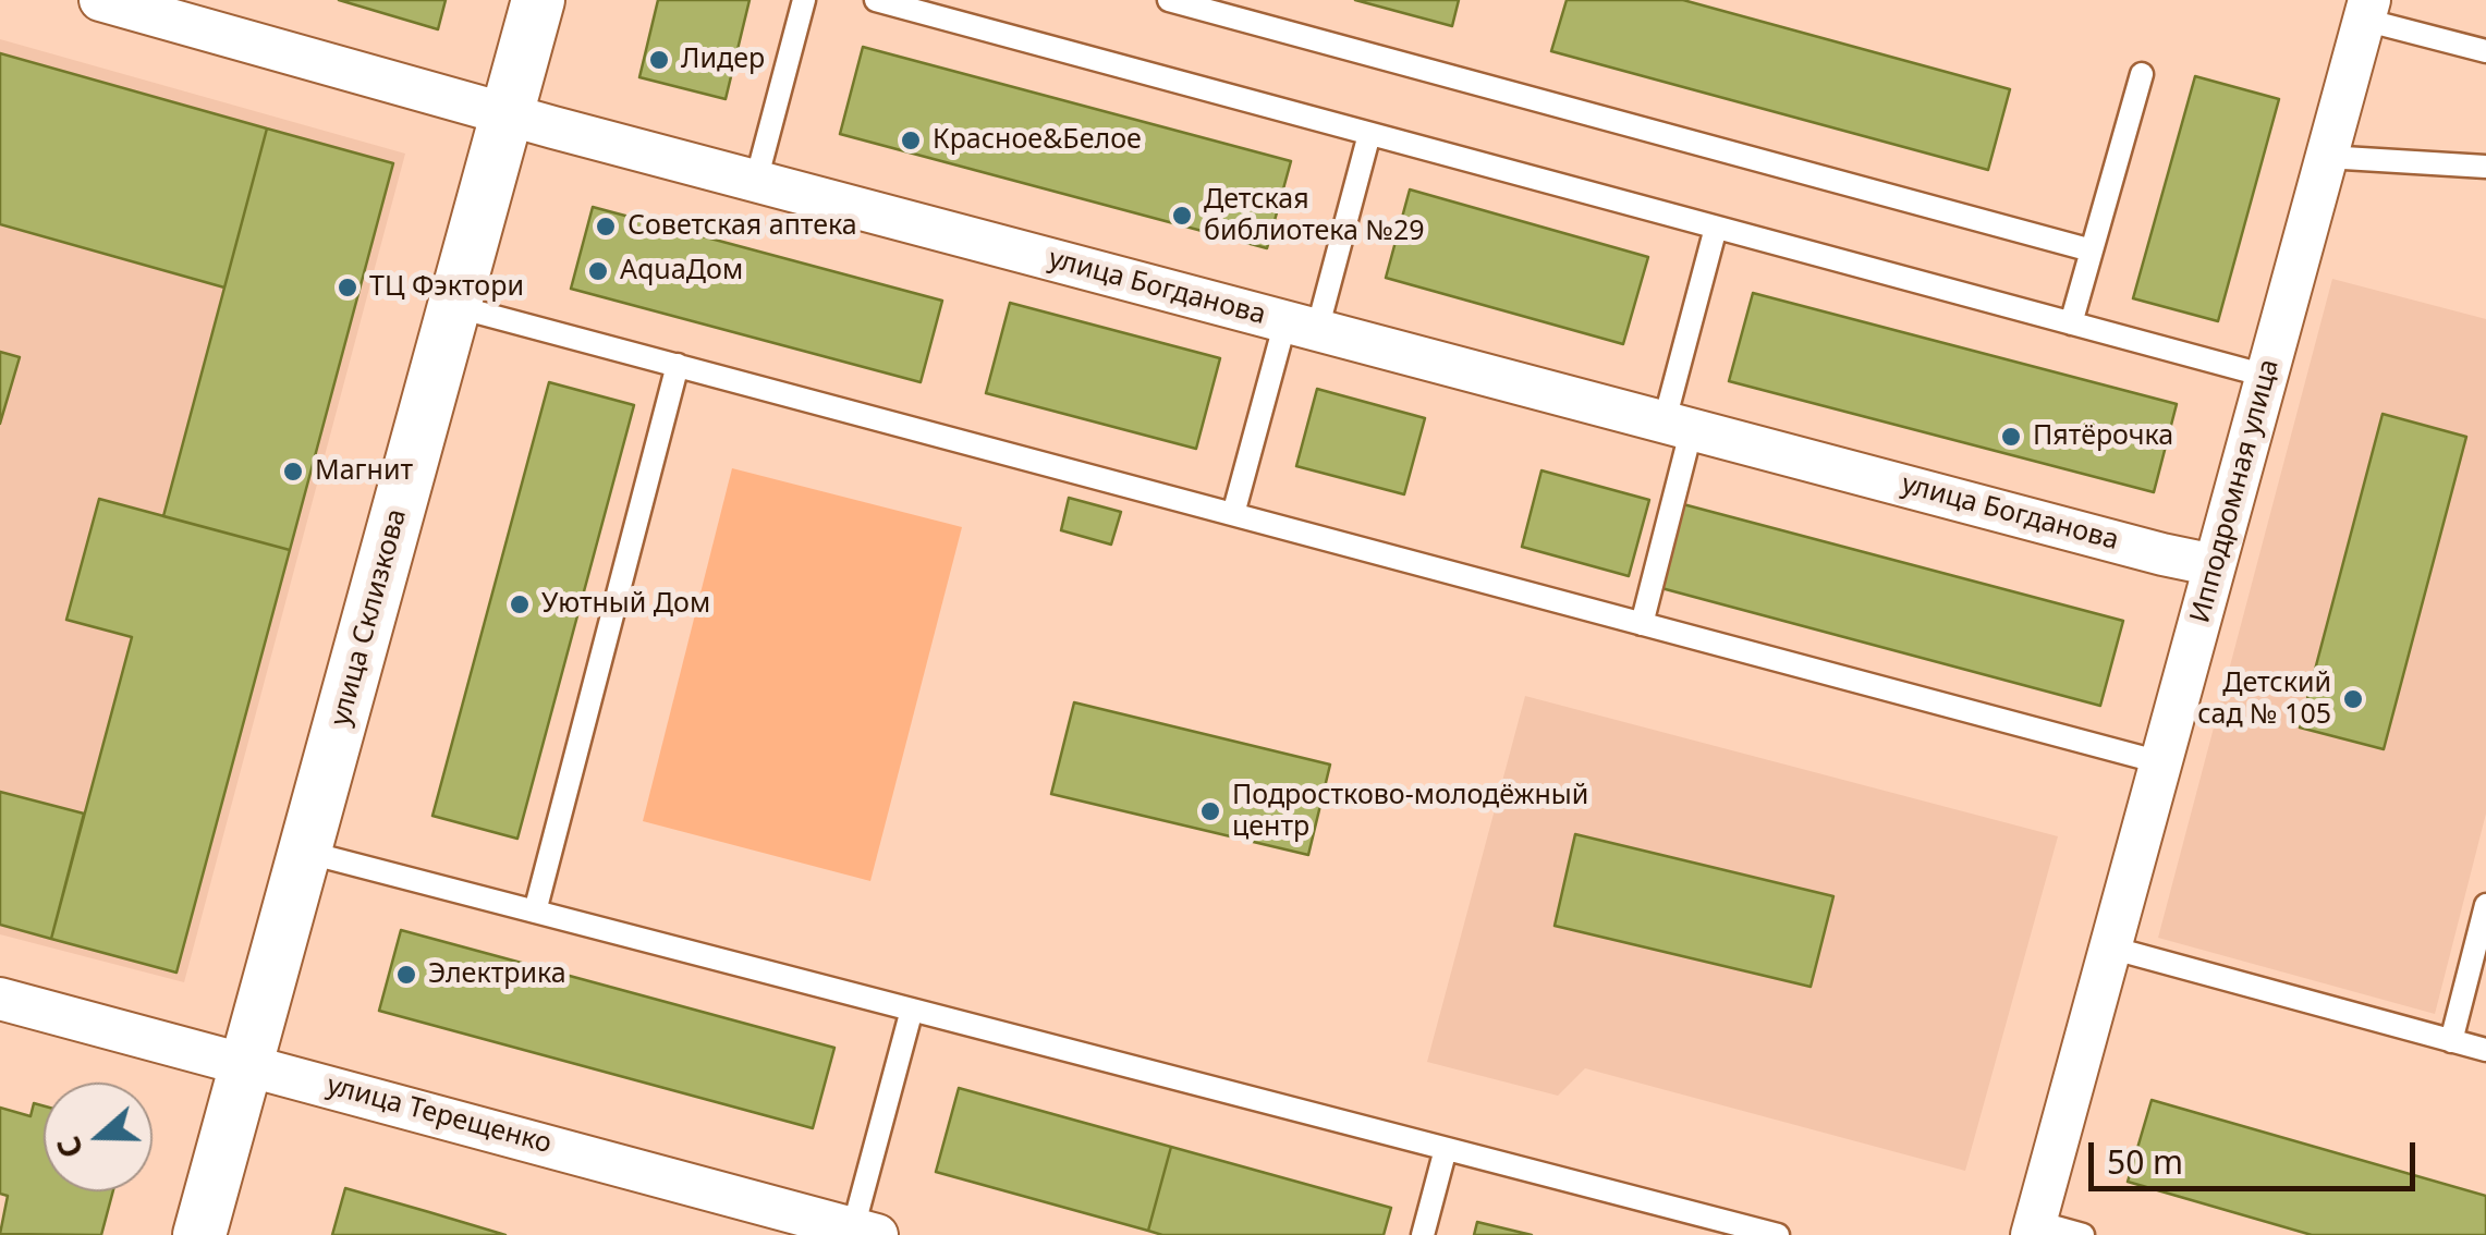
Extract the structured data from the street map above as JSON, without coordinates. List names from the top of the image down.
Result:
{
  "streets": {
    "street": [
      "улица Богданова",
      "Ипподромная улица",
      "улица Склизкова",
      "улица Терещенко"
    ]
  },
  "crossings": [
    ["улица Богданова", "Ипподромная улица"],
    ["улица Богданова", "улица Склизкова"],
    ["улица Склизкова", "улица Терещенко"]
  ],
  "places": [
    "Лидер",
    "Красное&Белое",
    "Детская библиотека №29",
    "Советская аптека",
    "AquaДом",
    "ТЦ Фэктори",
    "Пятёрочка",
    "Магнит",
    "Уютный Дом",
    "Детский сад № 105",
    "Подростково-молодёжный центр",
    "Электрика"
  ],
  "scale_bar": "50 m",
  "north": "left"
}
